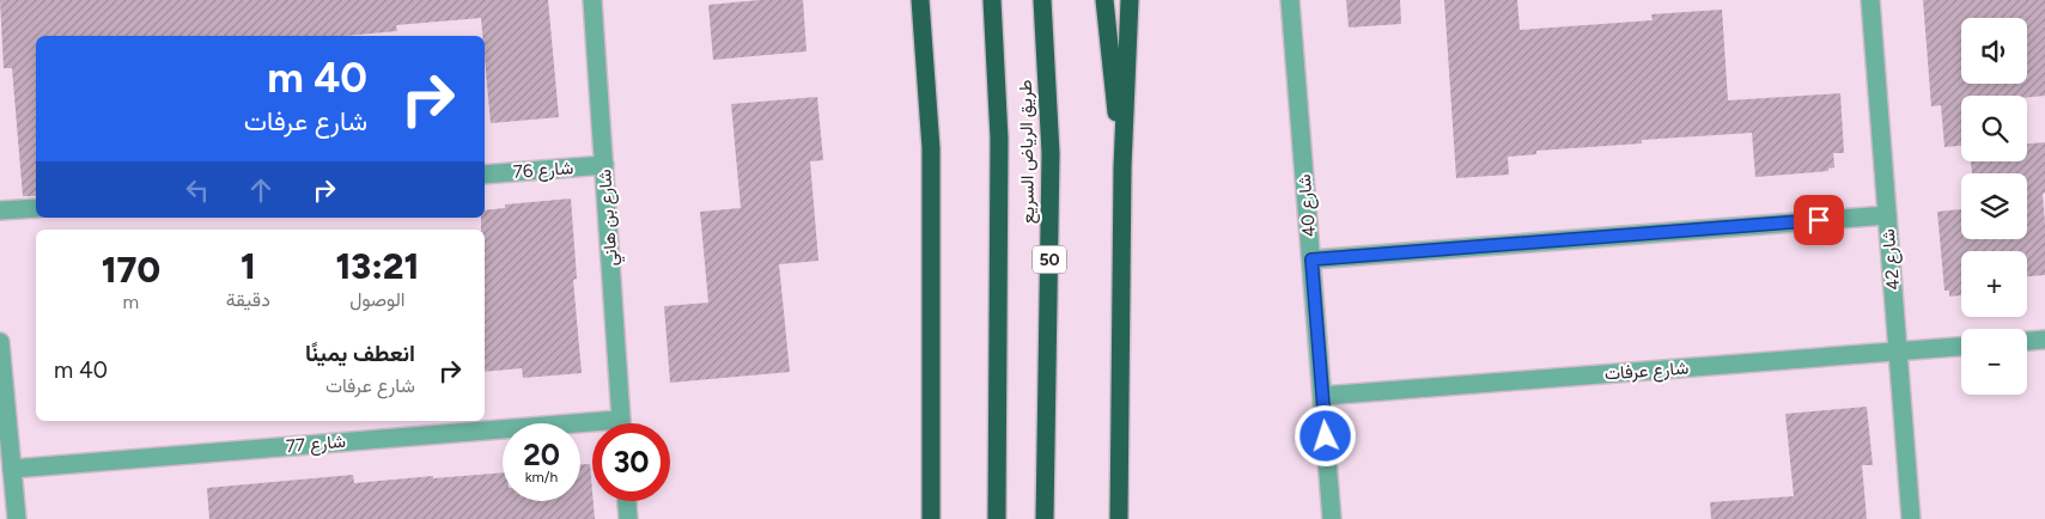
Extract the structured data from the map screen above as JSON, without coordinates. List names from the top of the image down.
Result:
{
  "streets": {
    "highway": ["طريق الرياض السريع", "50"],
    "street": [
      "شارع 76",
      "شارع 40",
      "شارع بن هاني",
      "شارع 42",
      "شارع عرفات",
      "شارع 77"
    ]
  },
  "crossings": [
    ["شارع 76", "شارع بن هاني"],
    ["شارع 40", "شارع عرفات"],
    ["شارع 42", "شارع عرفات"]
  ],
  "page": {
    "map_buttons": ["+", "−"],
    "turn": ["40 m", "شارع عرفات"],
    "eta": [
      "13:21",
      "الوصول",
      "1",
      "دقيقة",
      "170",
      "m"
    ],
    "list": [
      {
        "name": "انعطف يمينًا",
        "note": "شارع عرفات",
        "value": "40 m"
      }
    ],
    "speed": "20 km/h",
    "limit": "30"
  }
}
